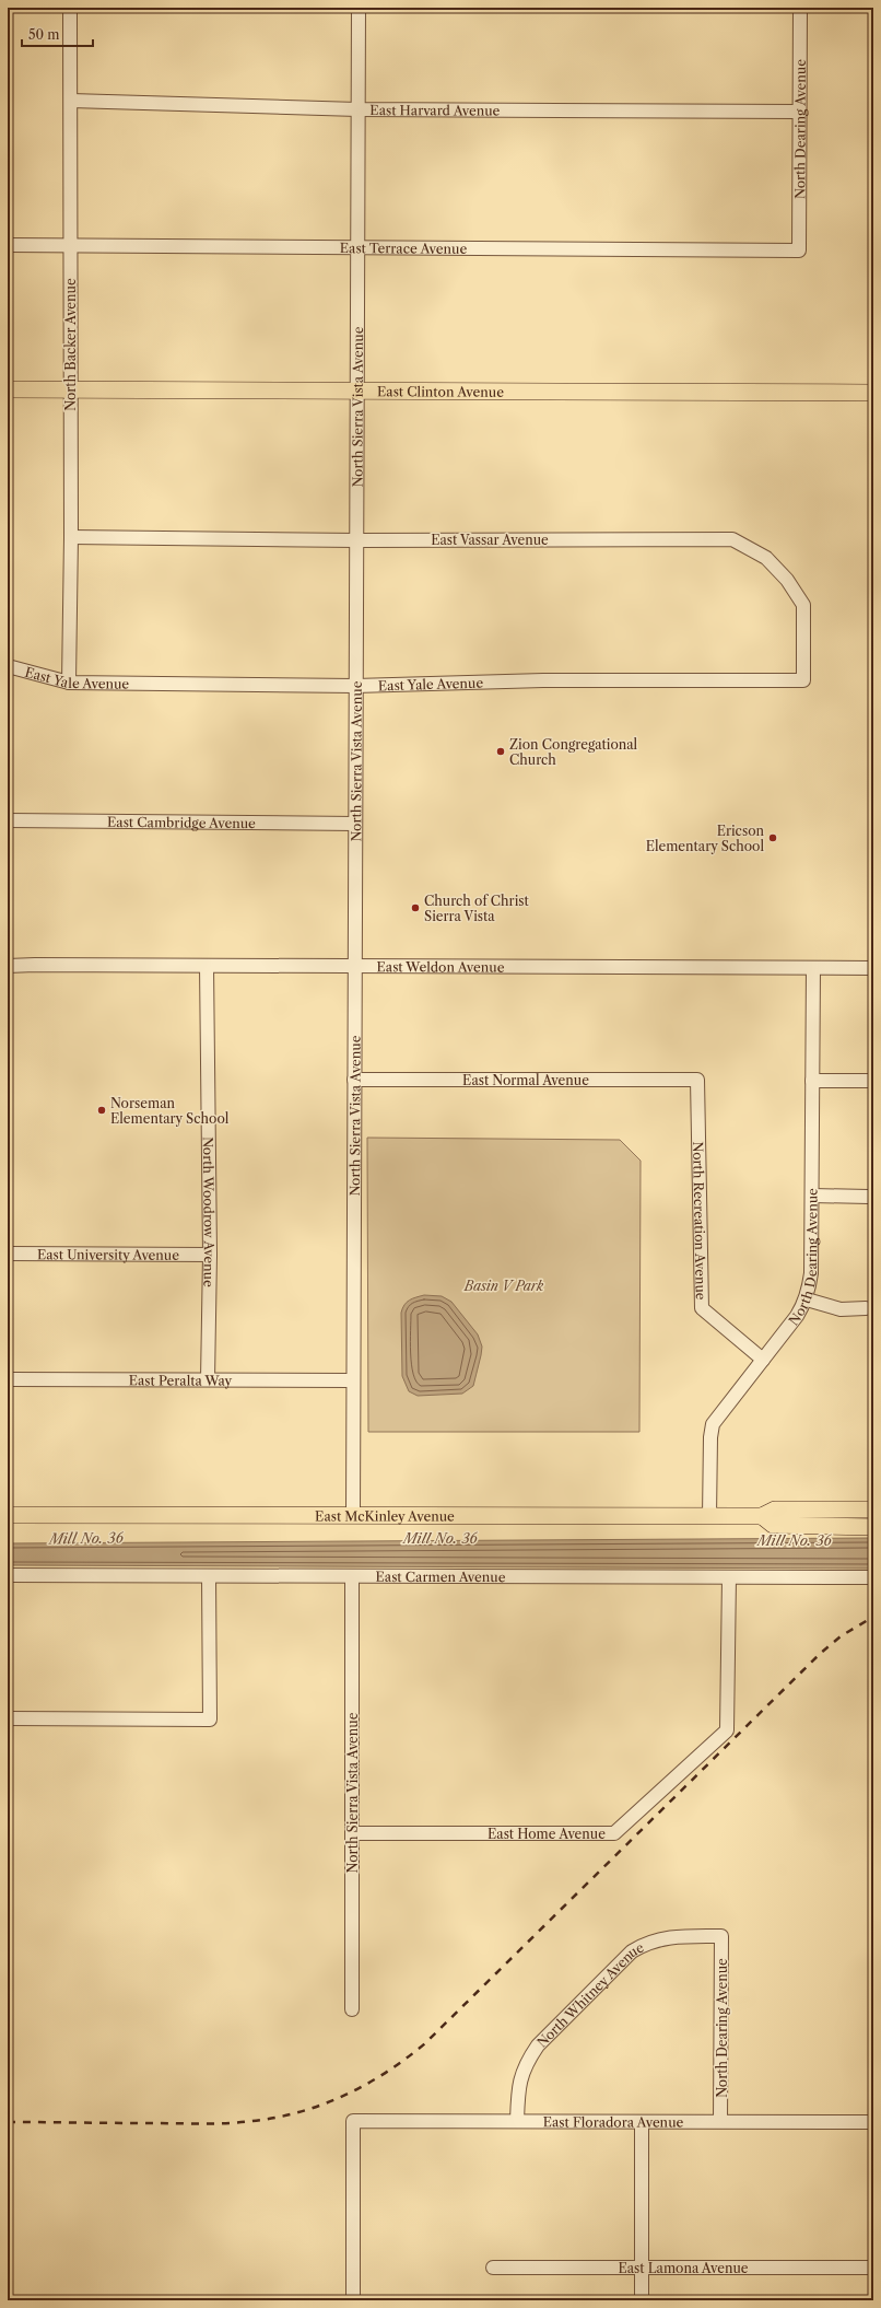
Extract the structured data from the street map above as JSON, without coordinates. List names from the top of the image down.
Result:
{
  "streets": {
    "main road": ["East Clinton Avenue", "East McKinley Avenue"],
    "street": [
      "East Harvard Avenue",
      "North Dearing Avenue",
      "East Terrace Avenue",
      "North Backer Avenue",
      "North Sierra Vista Avenue",
      "East Vassar Avenue",
      "East Yale Avenue",
      "East Cambridge Avenue",
      "East Weldon Avenue",
      "East Normal Avenue",
      "North Woodrow Avenue",
      "North Recreation Avenue",
      "East University Avenue",
      "East Peralta Way",
      "East Carmen Avenue",
      "East Home Avenue",
      "North Whitney Avenue",
      "East Floradora Avenue",
      "East Lamona Avenue"
    ]
  },
  "crossings": [
    ["East Harvard Avenue", "North Dearing Avenue"],
    ["East Harvard Avenue", "North Backer Avenue"],
    ["East Harvard Avenue", "North Sierra Vista Avenue"],
    ["North Dearing Avenue", "East Terrace Avenue"],
    ["North Dearing Avenue", "East Weldon Avenue"],
    ["North Dearing Avenue", "North Recreation Avenue"],
    ["North Dearing Avenue", "East McKinley Avenue"],
    ["North Dearing Avenue", "North Whitney Avenue"],
    ["North Dearing Avenue", "East Floradora Avenue"],
    ["East Terrace Avenue", "North Backer Avenue"],
    ["East Terrace Avenue", "North Sierra Vista Avenue"],
    ["North Backer Avenue", "East Clinton Avenue"],
    ["North Backer Avenue", "East Vassar Avenue"],
    ["North Backer Avenue", "East Yale Avenue"],
    ["East Clinton Avenue", "North Sierra Vista Avenue"],
    ["North Sierra Vista Avenue", "East Vassar Avenue"],
    ["North Sierra Vista Avenue", "East Yale Avenue"],
    ["North Sierra Vista Avenue", "East Cambridge Avenue"],
    ["North Sierra Vista Avenue", "East Weldon Avenue"],
    ["North Sierra Vista Avenue", "East Normal Avenue"],
    ["North Sierra Vista Avenue", "East Peralta Way"],
    ["North Sierra Vista Avenue", "East McKinley Avenue"],
    ["North Sierra Vista Avenue", "East Carmen Avenue"],
    ["North Sierra Vista Avenue", "East Home Avenue"],
    ["East Vassar Avenue", "East Yale Avenue"],
    ["East Weldon Avenue", "North Woodrow Avenue"],
    ["East Normal Avenue", "North Recreation Avenue"],
    ["North Woodrow Avenue", "East University Avenue"],
    ["North Woodrow Avenue", "East Peralta Way"],
    ["East Carmen Avenue", "East Home Avenue"],
    ["North Whitney Avenue", "East Floradora Avenue"]
  ],
  "water": ["Mill No. 36"],
  "parks": ["Basin V Park"],
  "places": [
    "Zion Congregational Church",
    "Ericson Elementary School",
    "Church of Christ Sierra Vista",
    "Norseman Elementary School"
  ],
  "scale_bar": "50 m"
}
